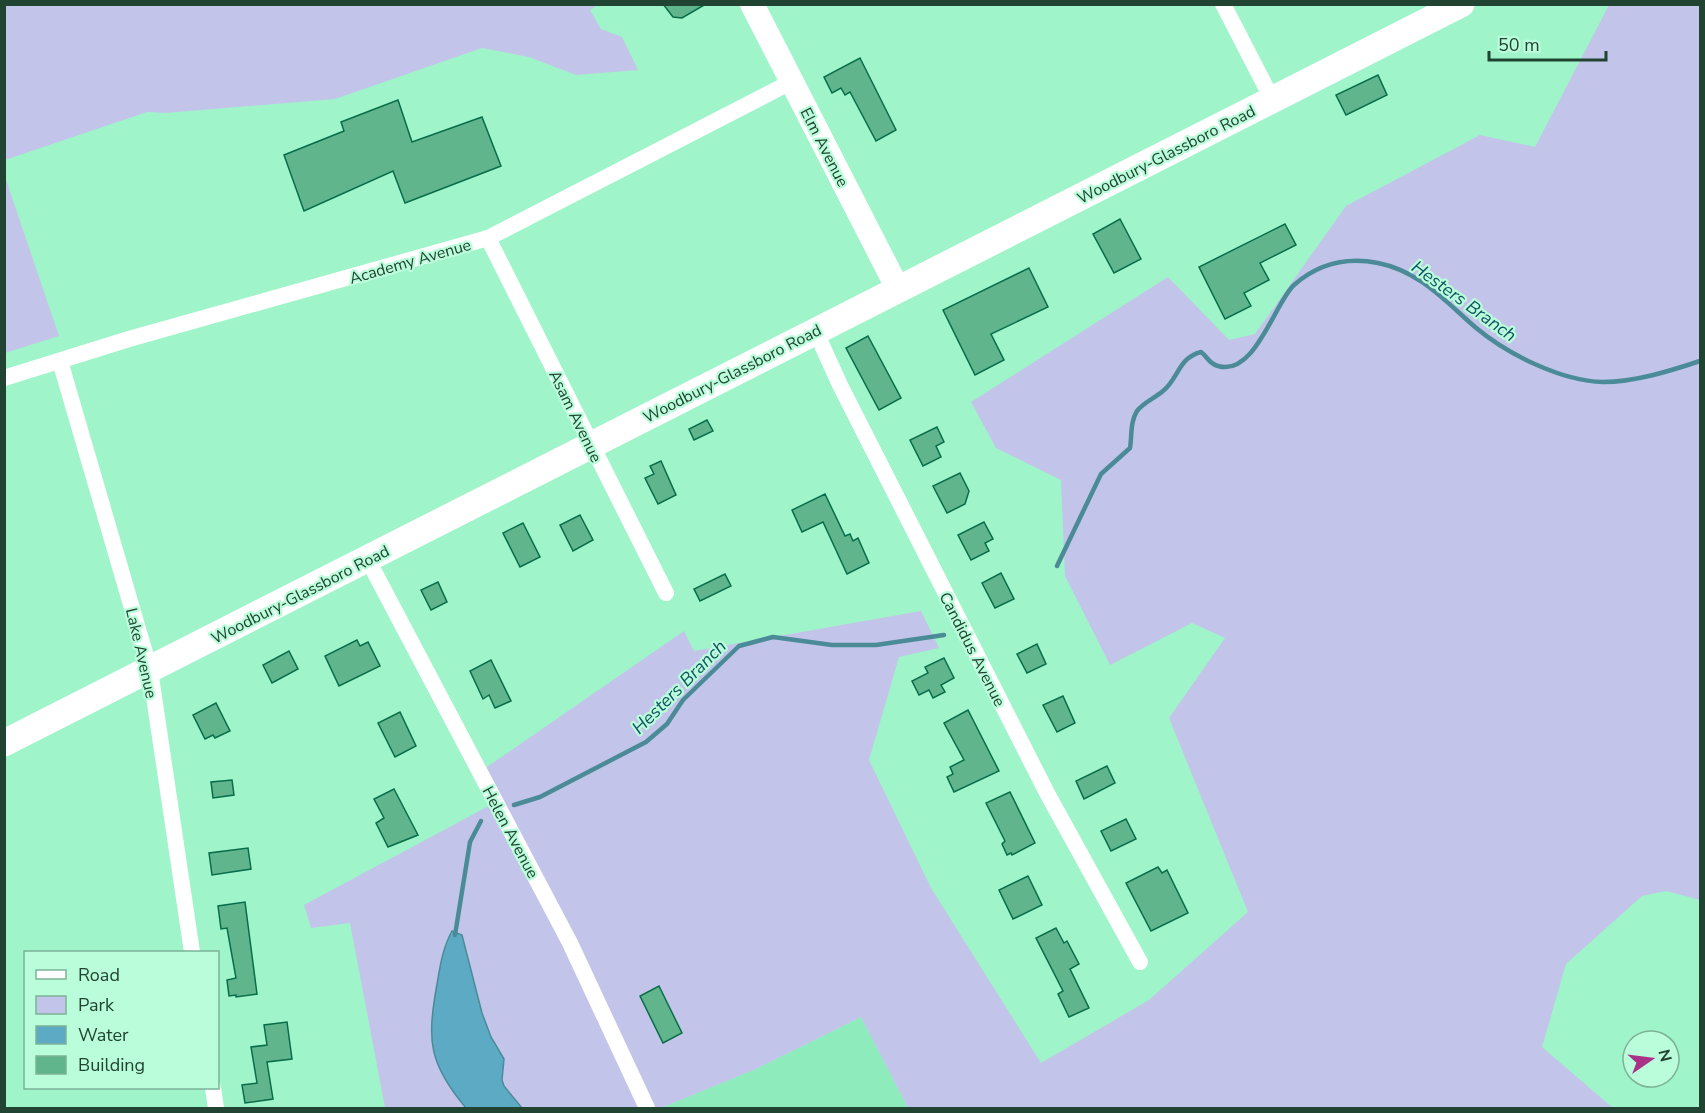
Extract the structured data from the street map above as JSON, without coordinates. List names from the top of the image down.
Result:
{
  "streets": {
    "main road": ["Elm Avenue", "Woodbury-Glassboro Road"],
    "street": [
      "Academy Avenue",
      "Asam Avenue",
      "Candidus Avenue",
      "Lake Avenue",
      "Helen Avenue"
    ]
  },
  "crossings": [
    ["Elm Avenue", "Woodbury-Glassboro Road"],
    ["Elm Avenue", "Academy Avenue"],
    ["Woodbury-Glassboro Road", "Asam Avenue"],
    ["Woodbury-Glassboro Road", "Candidus Avenue"],
    ["Woodbury-Glassboro Road", "Lake Avenue"],
    ["Woodbury-Glassboro Road", "Helen Avenue"],
    ["Academy Avenue", "Asam Avenue"],
    ["Academy Avenue", "Lake Avenue"]
  ],
  "water": ["Hesters Branch"],
  "legend": [
    "Road",
    "Park",
    "Water",
    "Building"
  ],
  "scale_bar": "50 m",
  "north": "right"
}
